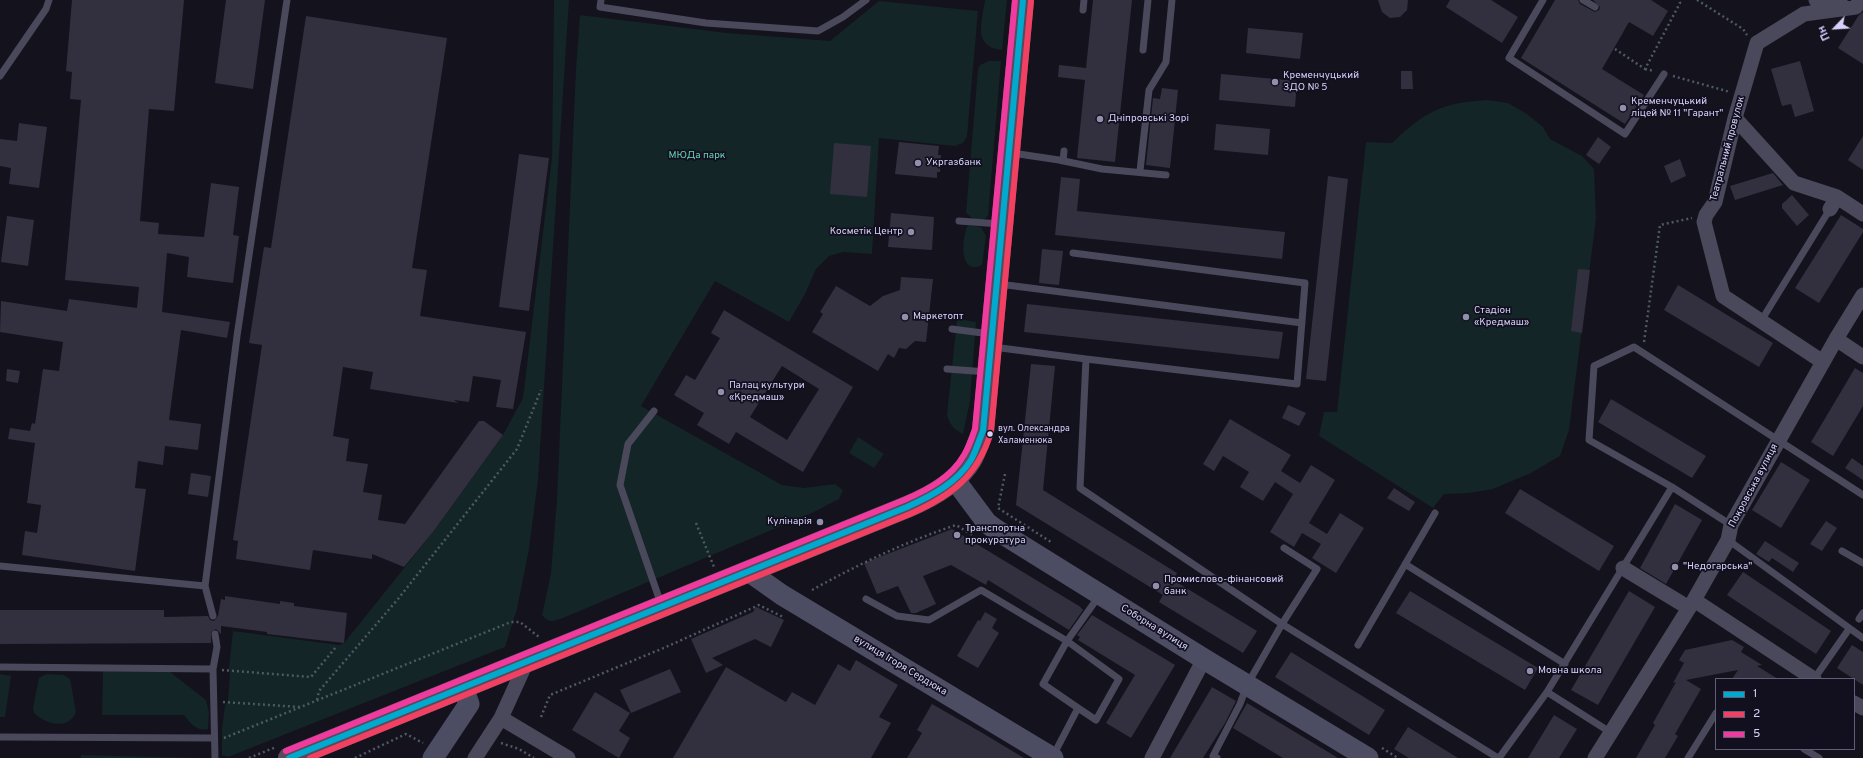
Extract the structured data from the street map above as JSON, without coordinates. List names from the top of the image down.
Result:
{
  "streets": {
    "street": [
      "Театральний провулок",
      "Покровська вулиця",
      "Соборна вулиця",
      "вулиця Ігоря Сердюка"
    ]
  },
  "crossings": [
    ["Театральний провулок", "Покровська вулиця"]
  ],
  "parks": ["МЮДа парк"],
  "places": [
    "Кременчуцький ЗДО № 5",
    "Кременчуцький ліцей № 11 \"Гарант\"",
    "Дніпровські Зорі",
    "Укргазбанк",
    "Косметік Центр",
    "Маркетопт",
    "Стадіон «Кредмаш»",
    "Палац культури «Кредмаш»",
    "вул. Олександра Халаменюка",
    "Кулінарія",
    "Транспортна прокуратура",
    "\"Недогарська\"",
    "Промислово-фінансовий банк",
    "Мовна школа"
  ],
  "lines": ["transit line 1", "transit line 5", "transit line 2"],
  "legend": ["1", "2", "5"],
  "north": "bottom left"
}
